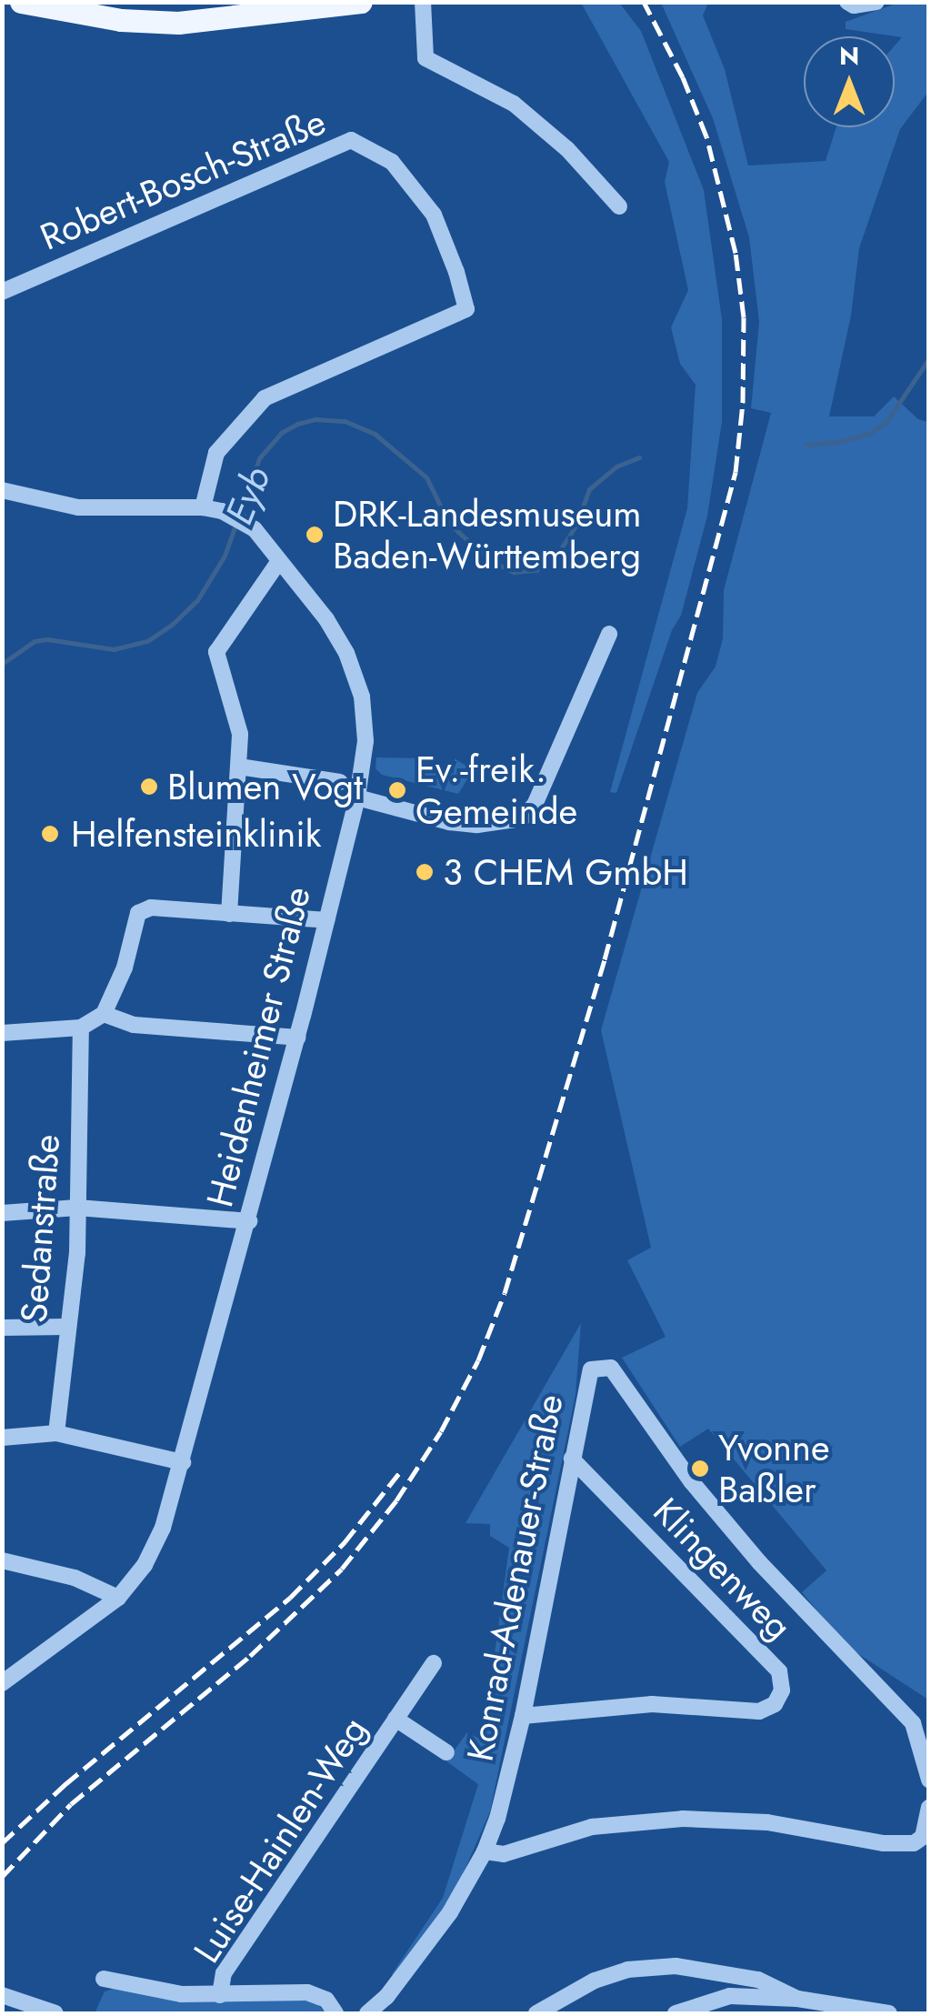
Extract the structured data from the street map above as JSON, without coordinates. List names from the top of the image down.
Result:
{
  "streets": {
    "street": [
      "Robert-Bosch-Straße",
      "Heidenheimer Straße",
      "Sedanstraße",
      "Klingenweg",
      "Konrad-Adenauer-Straße",
      "Luise-Hainlen-Weg"
    ]
  },
  "crossings": [
    ["Robert-Bosch-Straße", "Heidenheimer Straße"],
    ["Klingenweg", "Konrad-Adenauer-Straße"]
  ],
  "water": ["Eyb"],
  "places": [
    "DRK-Landesmuseum Baden-Württemberg",
    "Blumen Vogt",
    "Ev.-freik. Gemeinde",
    "Helfensteinklinik",
    "3 CHEM GmbH",
    "Yvonne Baßler"
  ],
  "north": "top"
}
